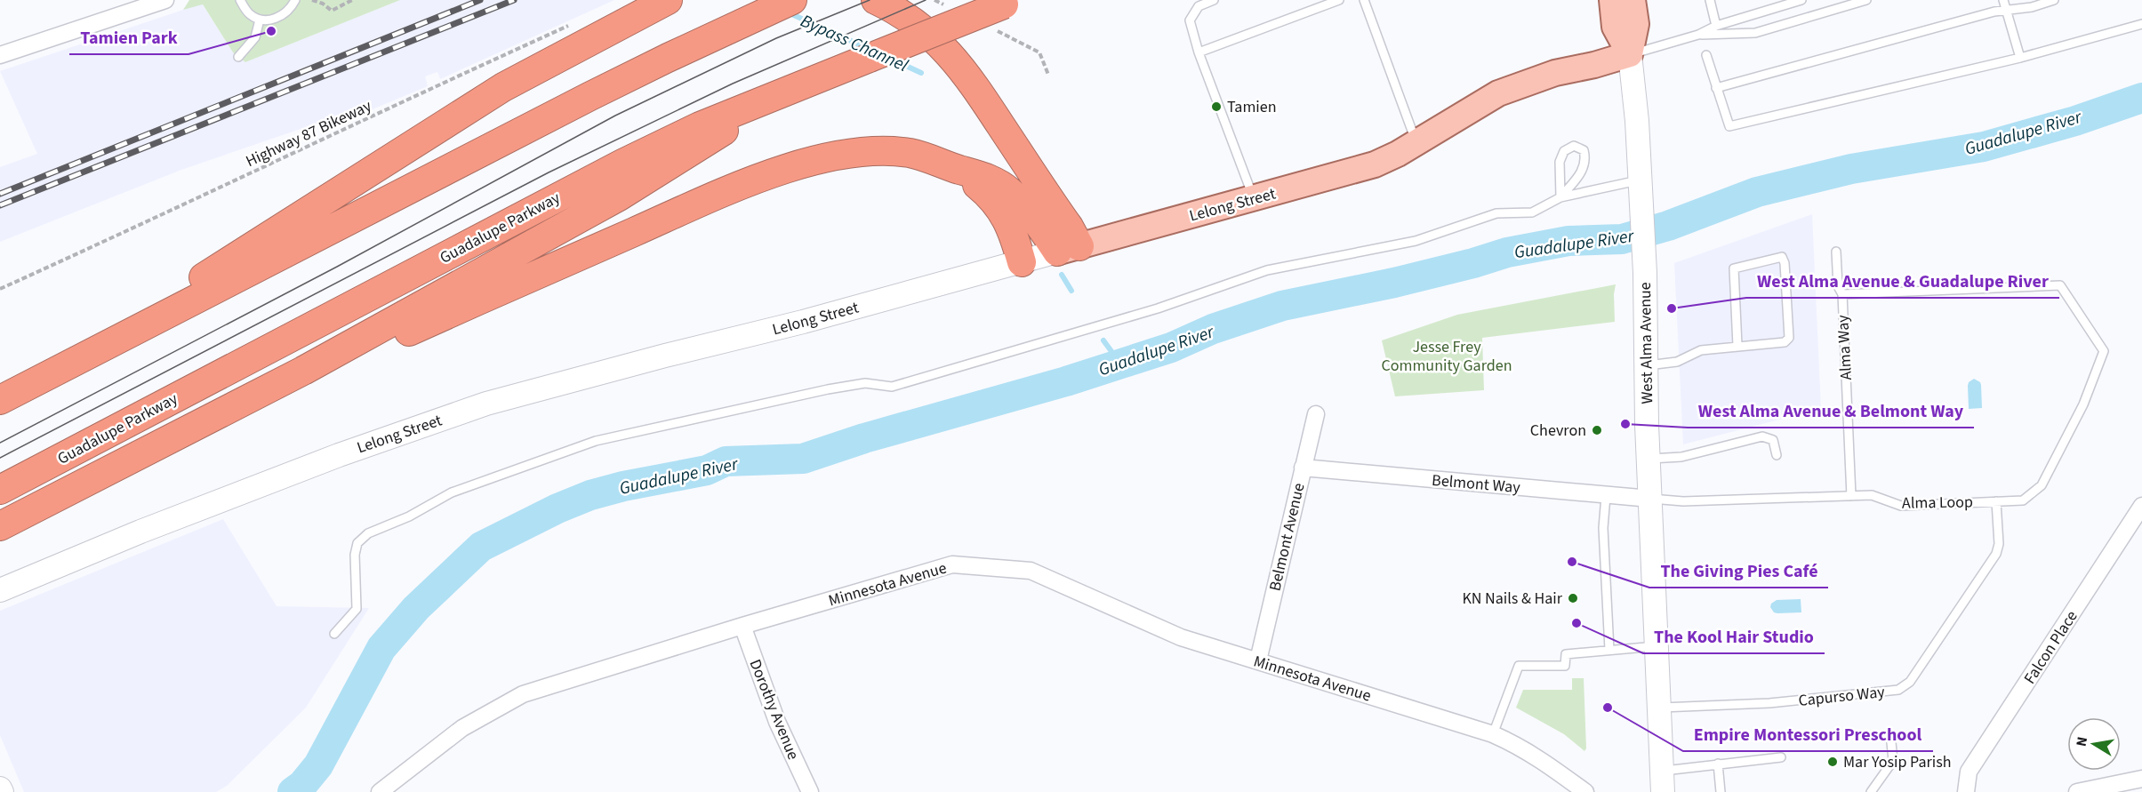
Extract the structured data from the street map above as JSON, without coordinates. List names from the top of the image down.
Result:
{
  "streets": {
    "highway": ["Guadalupe Parkway"],
    "main road": ["Lelong Street", "West Alma Avenue"],
    "street": [
      "Belmont Way",
      "Belmont Avenue",
      "Minnesota Avenue",
      "Falcon Place",
      "Dorothy Avenue"
    ],
    "lane": ["Alma Way", "Alma Loop", "Capurso Way"],
    "path": ["Highway 87 Bikeway"]
  },
  "crossings": [
    ["Lelong Street", "West Alma Avenue"],
    ["West Alma Avenue", "Belmont Way"],
    ["West Alma Avenue", "Alma Loop"],
    ["West Alma Avenue", "Capurso Way"],
    ["Alma Way", "Alma Loop"],
    ["Belmont Way", "Alma Loop"],
    ["Belmont Way", "Belmont Avenue"],
    ["Alma Loop", "Capurso Way"],
    ["Belmont Avenue", "Minnesota Avenue"],
    ["Minnesota Avenue", "Dorothy Avenue"]
  ],
  "water": ["Bypass Channel", "Guadalupe River"],
  "parks": ["Jesse Frey Community Garden"],
  "places": [
    "Tamien Park",
    "Tamien",
    "West Alma Avenue & Guadalupe River",
    "West Alma Avenue & Belmont Way",
    "Chevron",
    "The Giving Pies Café",
    "KN Nails & Hair",
    "The Kool Hair Studio",
    "Empire Montessori Preschool",
    "Mar Yosip Parish"
  ],
  "north": "left"
}
